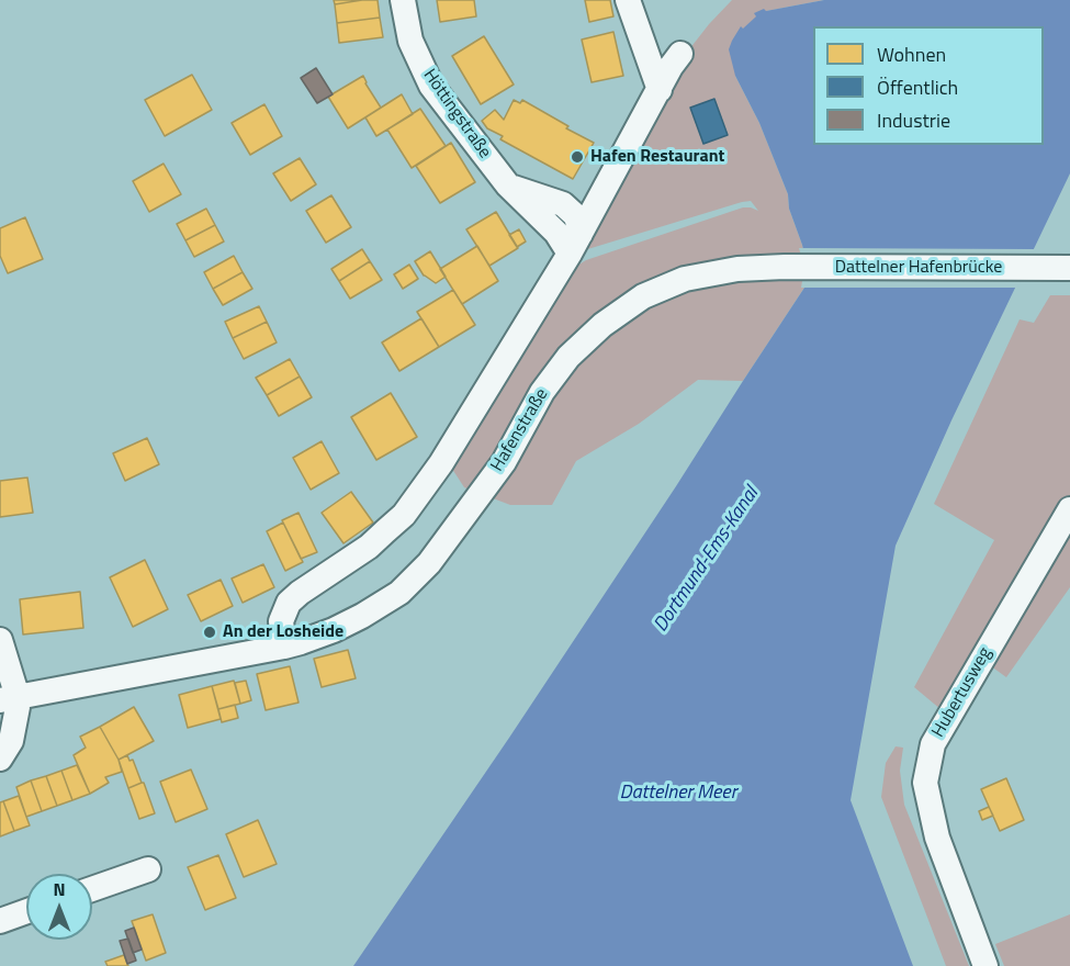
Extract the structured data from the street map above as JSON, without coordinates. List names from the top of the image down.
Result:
{
  "streets": {
    "street": [
      "Höttingstraße",
      "Dattelner Hafenbrücke",
      "Hafenstraße",
      "Hubertusweg"
    ]
  },
  "crossings": [
    ["Dattelner Hafenbrücke", "Hafenstraße"]
  ],
  "water": ["Dortmund-Ems-Kanal", "Dattelner Meer"],
  "places": ["Hafen Restaurant", "An der Losheide"],
  "legend": ["Wohnen", "Öffentlich", "Industrie"],
  "north": "top"
}
